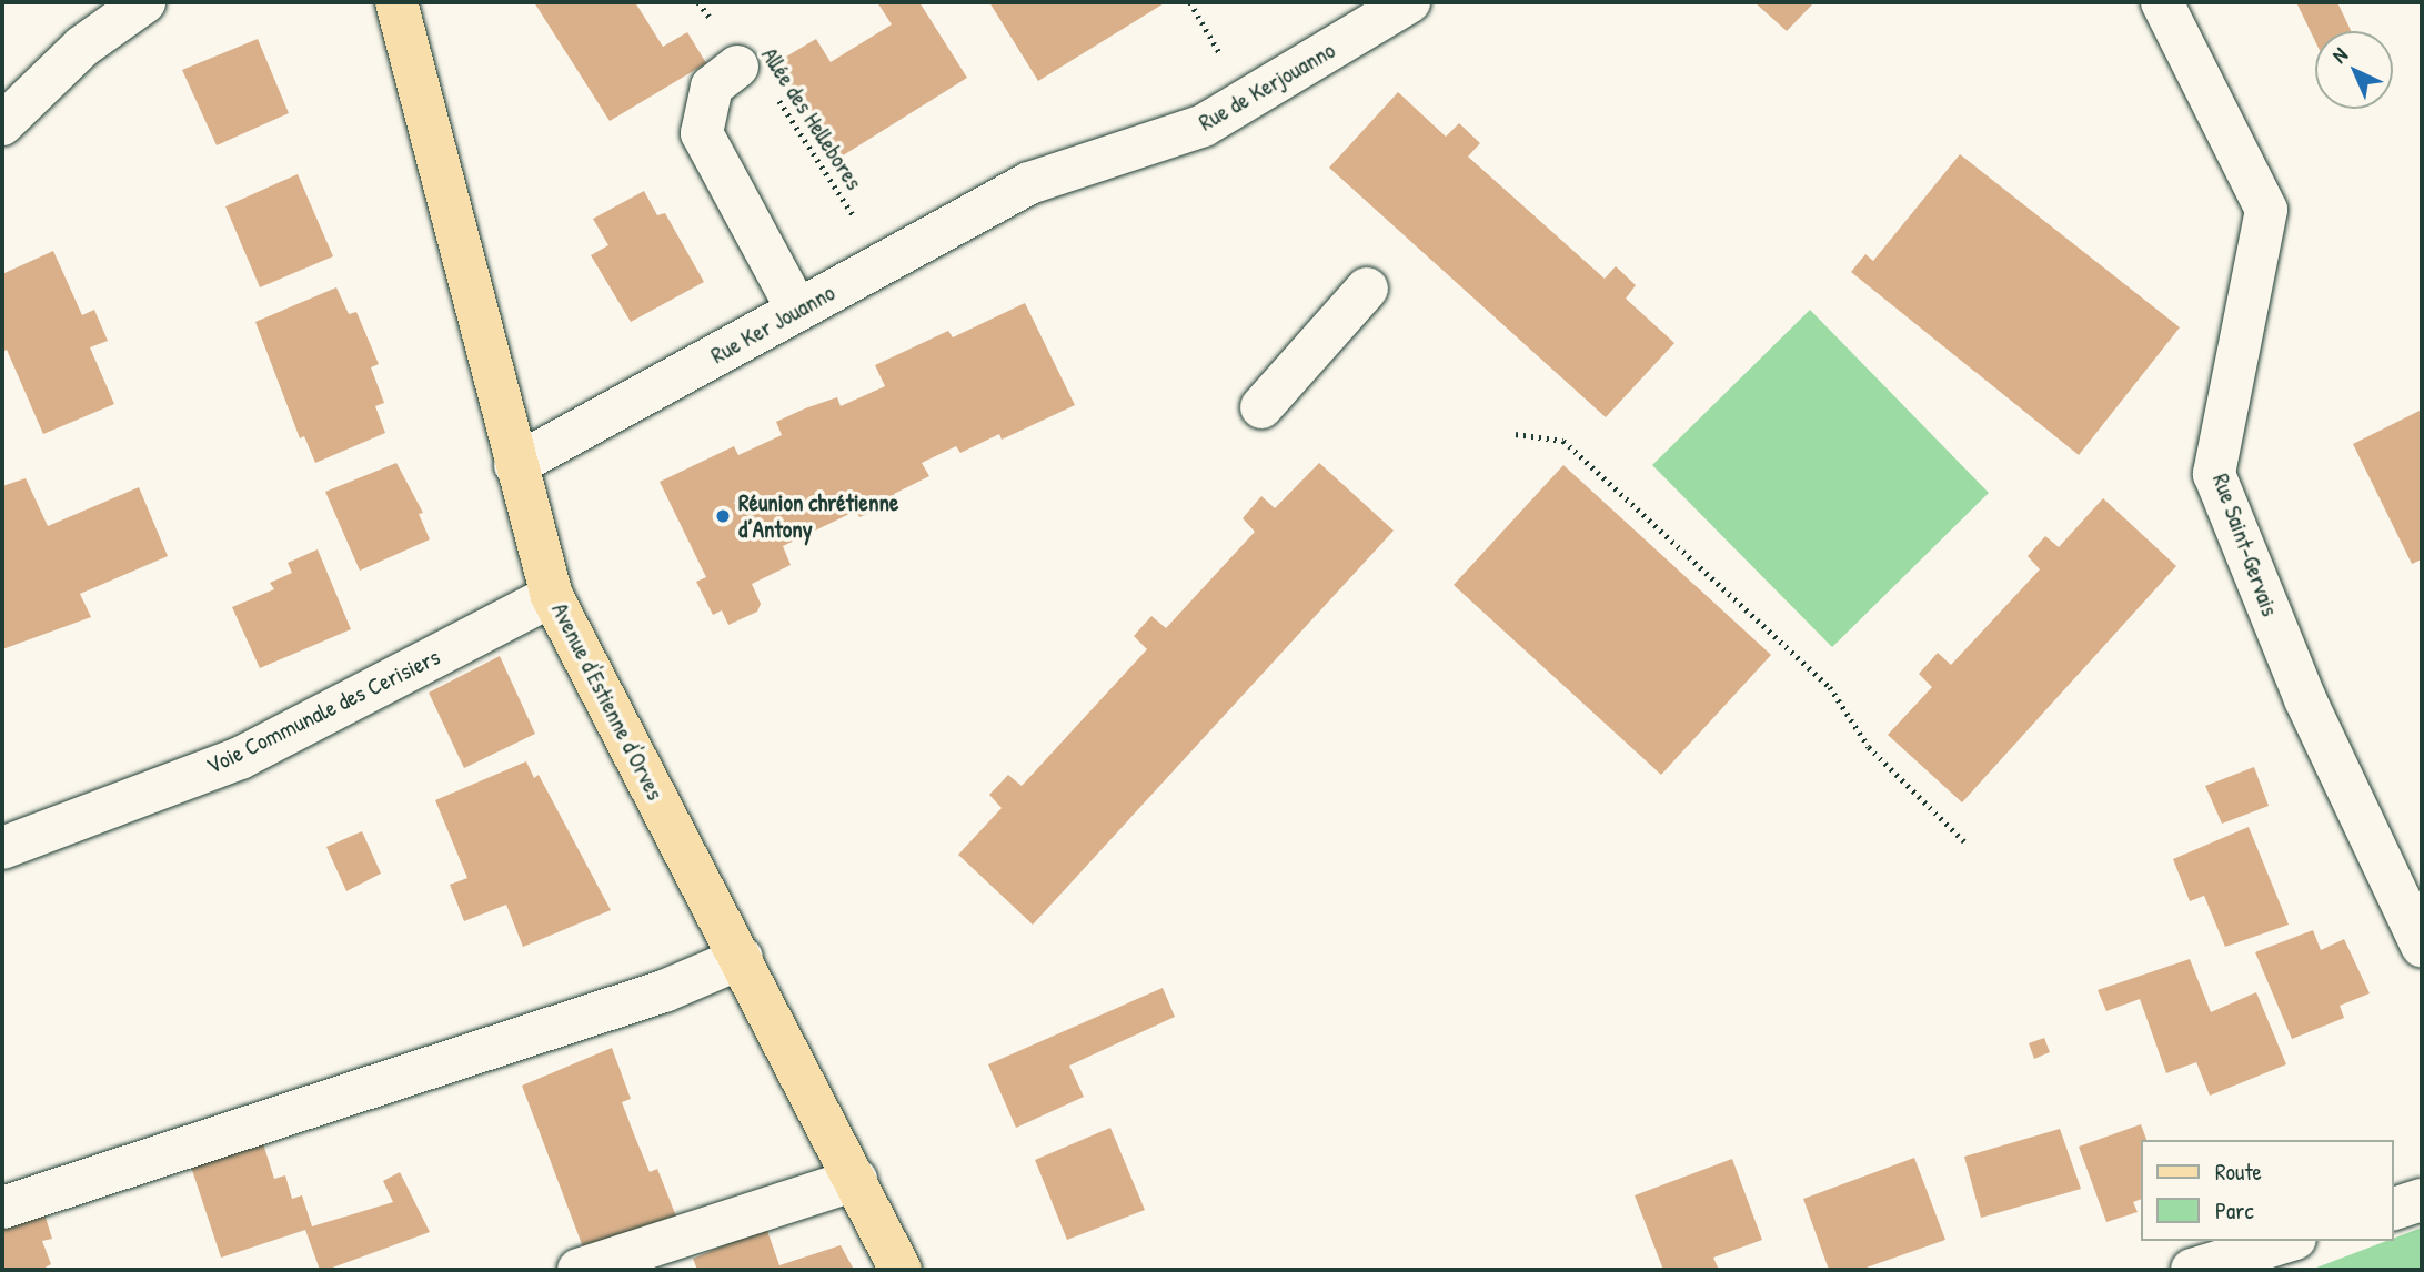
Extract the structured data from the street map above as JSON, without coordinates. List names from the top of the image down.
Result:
{
  "streets": {
    "main road": ["Avenue d'Estienne d'Orves"],
    "street": [
      "Rue de Kerjouanno",
      "Rue Ker Jouanno",
      "Rue Saint-Gervais",
      "Voie Communale des Cerisiers"
    ],
    "path": ["Allée des Hellebores"]
  },
  "crossings": [
    ["Rue de Kerjouanno", "Rue Ker Jouanno"],
    ["Allée des Hellebores", "Rue Ker Jouanno"],
    ["Rue Ker Jouanno", "Avenue d'Estienne d'Orves"],
    ["Avenue d'Estienne d'Orves", "Voie Communale des Cerisiers"]
  ],
  "places": ["Réunion chrétienne d’Antony"],
  "legend": ["Route", "Parc"],
  "north": "top left"
}
